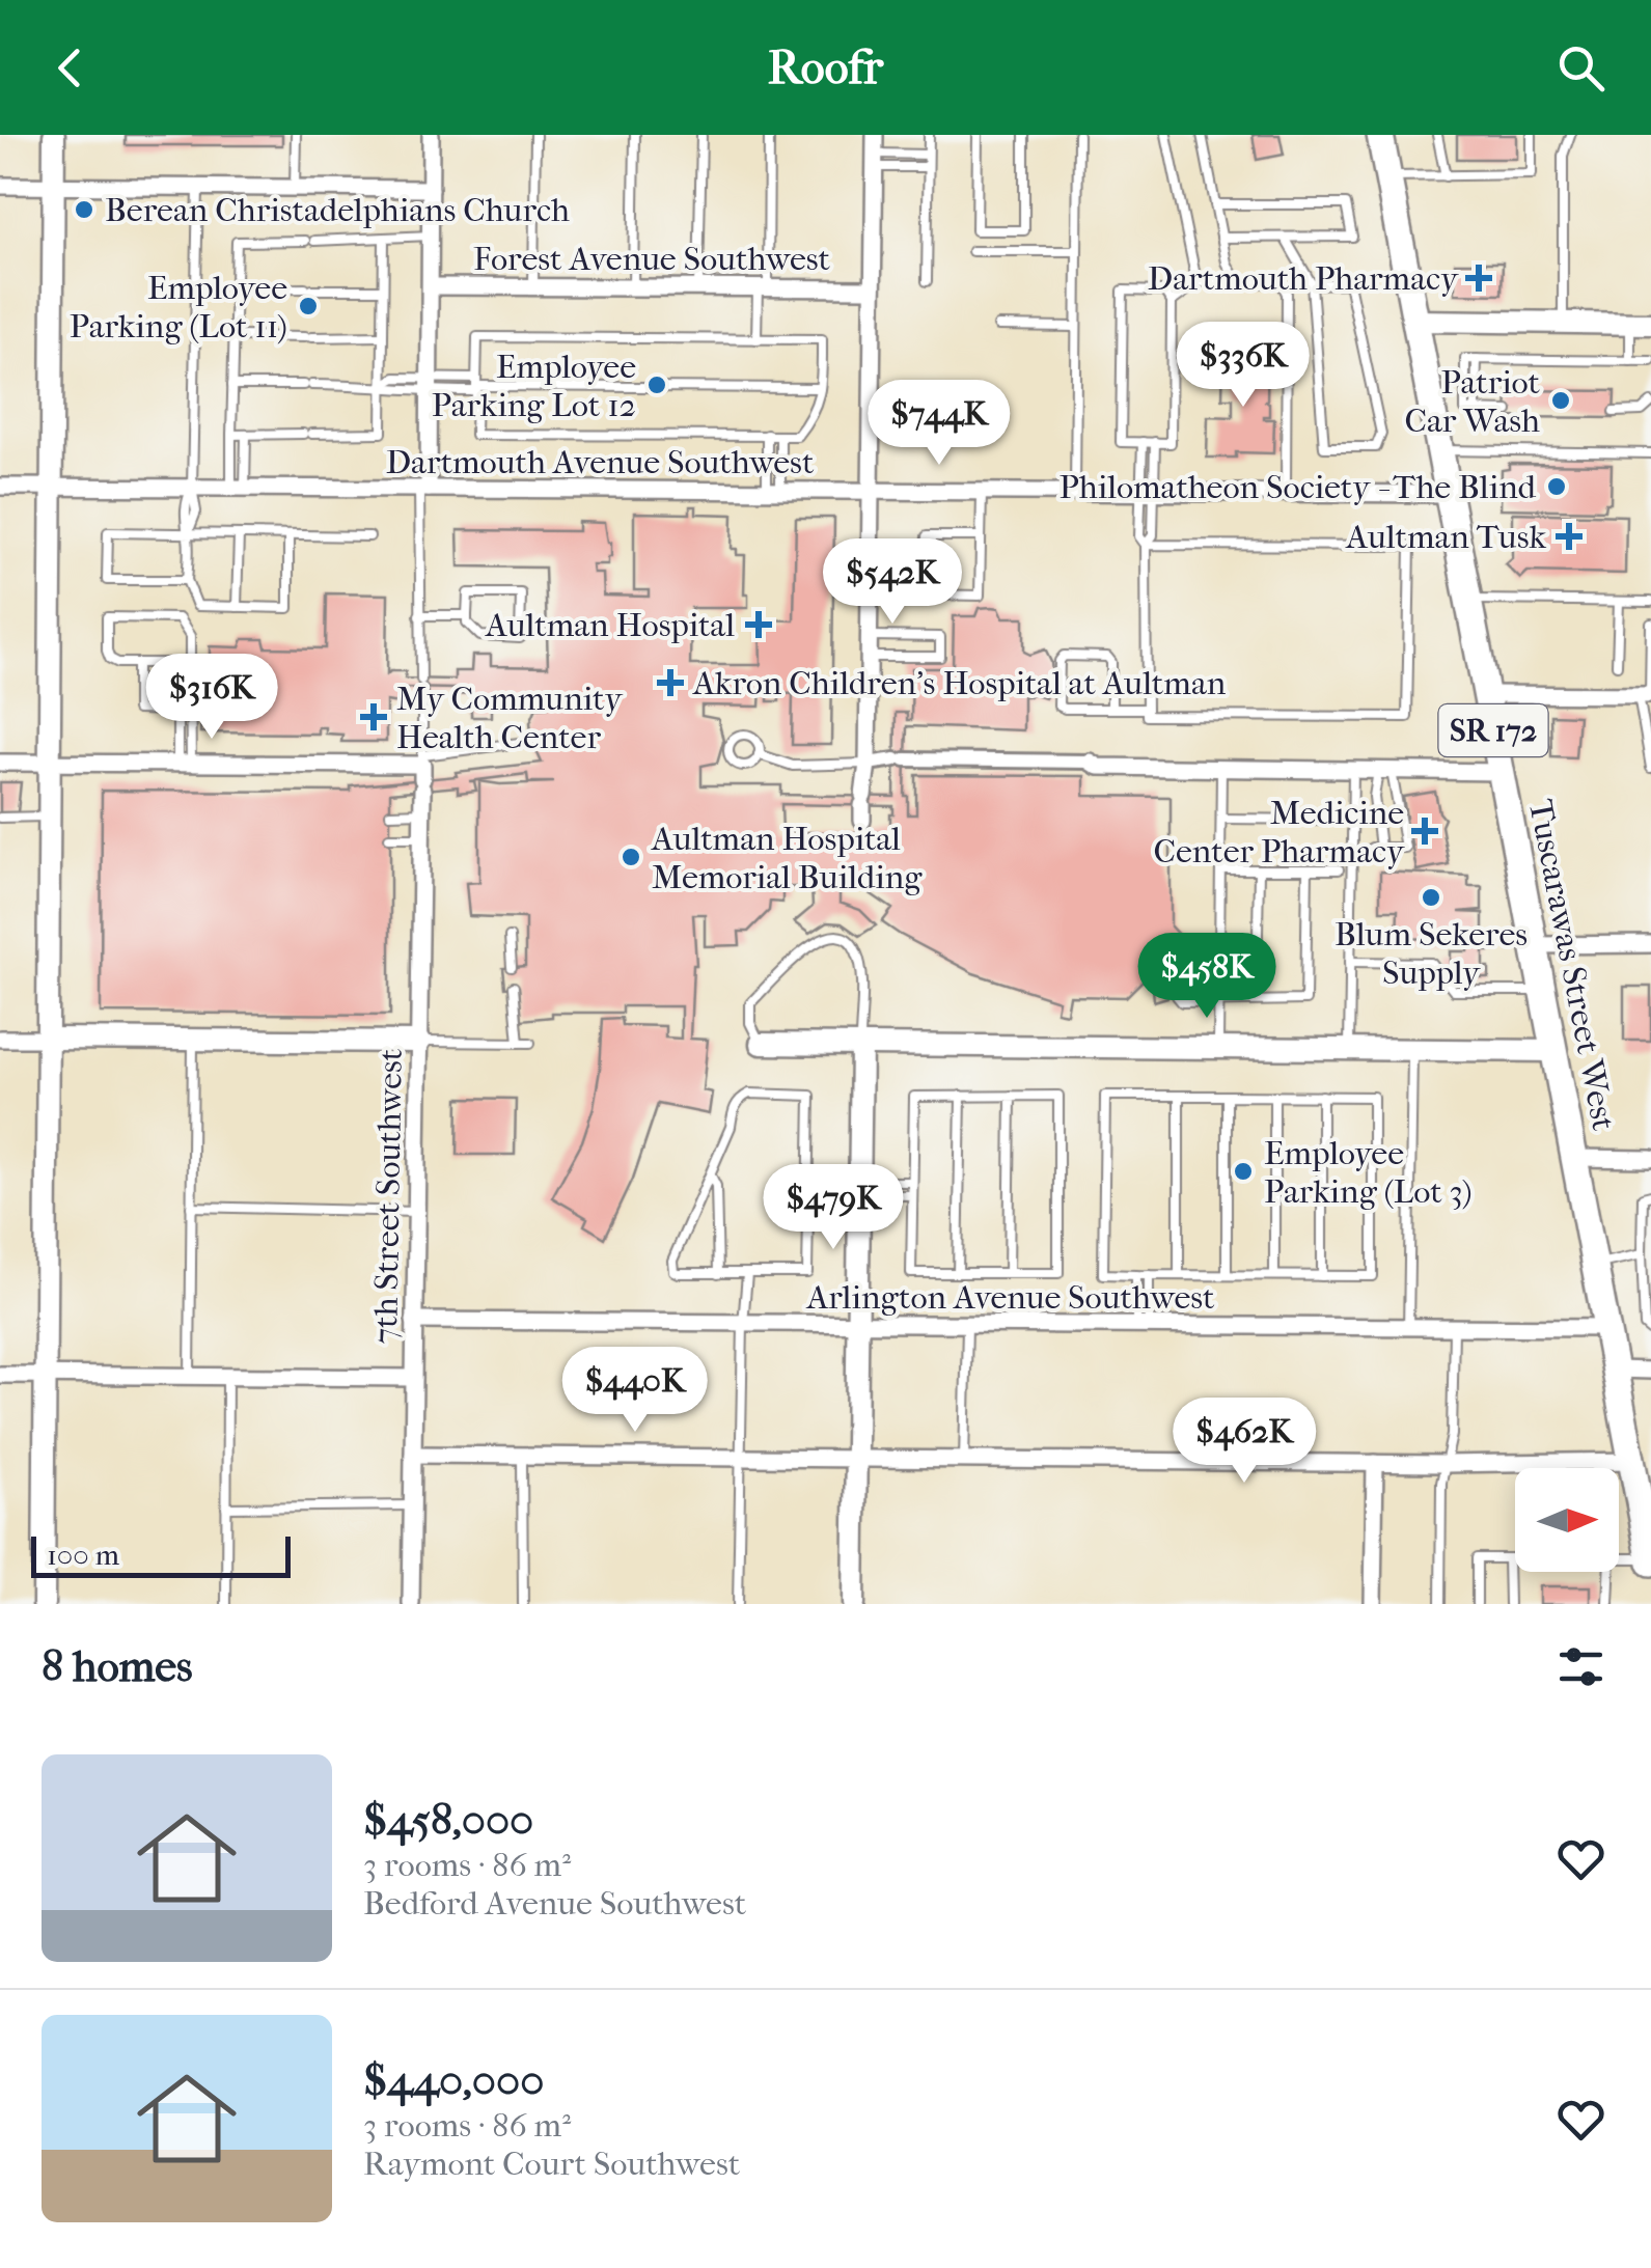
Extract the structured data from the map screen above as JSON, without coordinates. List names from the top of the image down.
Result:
{
  "streets": {
    "main road": ["SR 172", "Tuscarawas Street West"],
    "street": [
      "Forest Avenue Southwest",
      "Dartmouth Avenue Southwest",
      "7th Street Southwest",
      "Arlington Avenue Southwest"
    ]
  },
  "crossings": [
    ["Forest Avenue Southwest", "7th Street Southwest"],
    ["Dartmouth Avenue Southwest", "Tuscarawas Street West"],
    ["Dartmouth Avenue Southwest", "7th Street Southwest"],
    ["Tuscarawas Street West", "Arlington Avenue Southwest"],
    ["7th Street Southwest", "Arlington Avenue Southwest"]
  ],
  "places": {
    "other": [
      "Berean Christadelphians Church",
      "Employee Parking (Lot 11)",
      "Employee Parking Lot 12",
      "Patriot Car Wash",
      "Philomatheon Society - The Blind",
      "Aultman Hospital Memorial Building",
      "Blum Sekeres Supply",
      "Employee Parking (Lot 3)"
    ],
    "health": [
      "Dartmouth Pharmacy",
      "Aultman Tusk",
      "Aultman Hospital",
      "Akron Children's Hospital at Aultman",
      "My Community Health Center",
      "Medicine Center Pharmacy"
    ]
  },
  "scale_bar": "100 m",
  "north": "right",
  "page": {
    "header": "Roofr",
    "price": [
      "$336K",
      "$744K",
      "$542K",
      "$316K",
      "$458K",
      "$479K",
      "$440K",
      "$462K"
    ],
    "scale": "100 m",
    "heading": "8 homes",
    "list": [
      {
        "name": "$458,000",
        "note": "3 rooms · 86 m² · Bedford Avenue Southwest"
      },
      {
        "name": "$440,000",
        "note": "3 rooms · 86 m² · Raymont Court Southwest"
      }
    ]
  }
}
